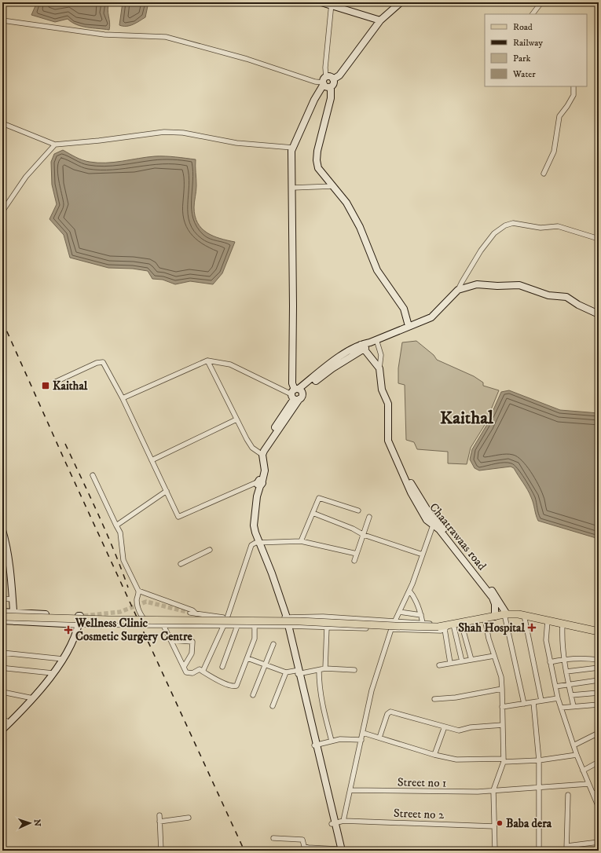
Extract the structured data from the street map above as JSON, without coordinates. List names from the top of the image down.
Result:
{
  "streets": {
    "street": ["Chaatrawaas road", "Street no 1", "Street no 2"]
  },
  "districts": ["Kaithal"],
  "places": {
    "transit": ["Kaithal"],
    "health": ["Shah Hospital", "Wellness Clinic Cosmetic Surgery Centre"],
    "other": ["Baba dera"]
  },
  "legend": [
    "Road",
    "Railway",
    "Park",
    "Water"
  ],
  "north": "right"
}
